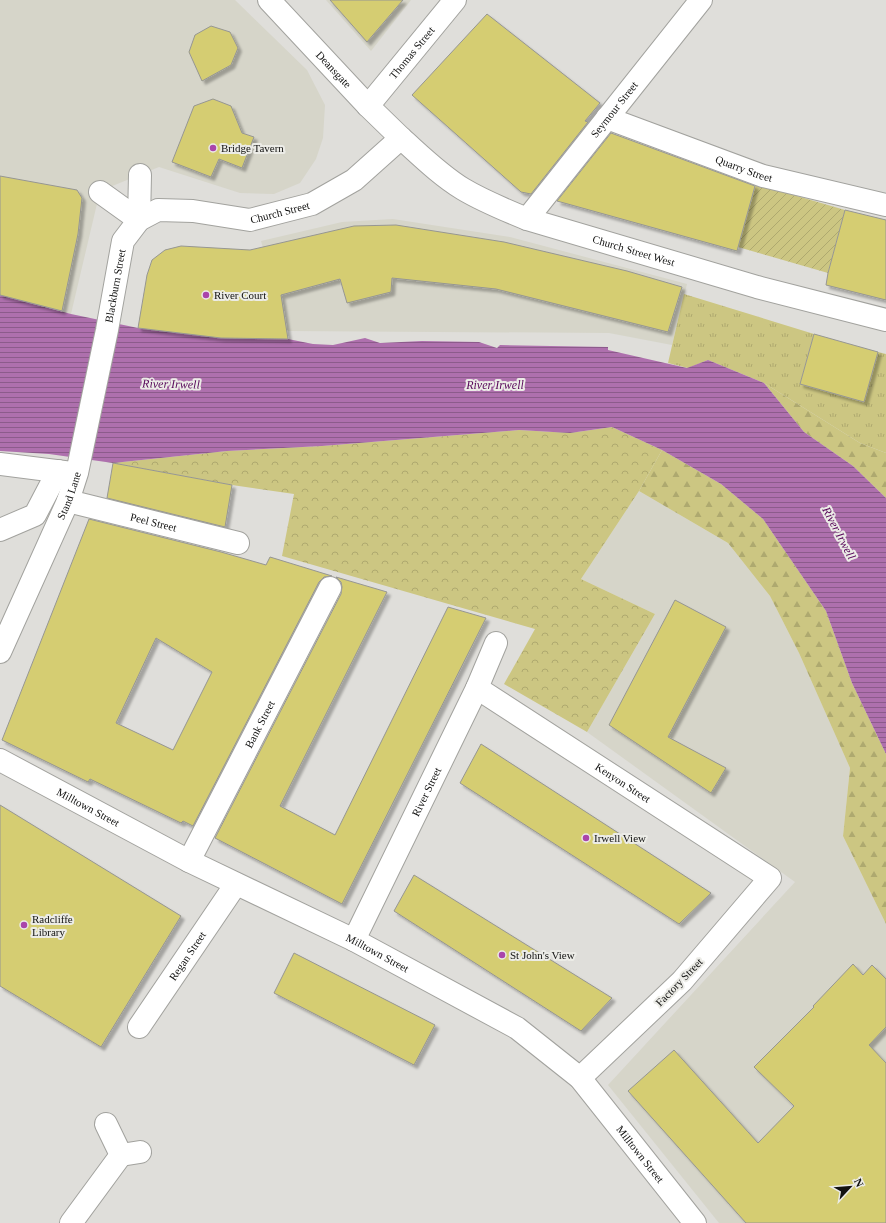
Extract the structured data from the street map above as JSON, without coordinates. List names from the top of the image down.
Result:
{
  "streets": {
    "street": [
      "Thomas Street",
      "Deansgate",
      "Seymour Street",
      "Quarry Street",
      "Church Street",
      "Church Street West",
      "Blackburn Street",
      "Stand Lane",
      "Peel Street",
      "Bank Street",
      "Kenyon Street",
      "River Street",
      "Milltown Street",
      "Regan Street",
      "Factory Street"
    ]
  },
  "crossings": [
    ["Thomas Street", "Deansgate"],
    ["Deansgate", "Church Street"],
    ["Deansgate", "Church Street West"],
    ["Seymour Street", "Quarry Street"],
    ["Seymour Street", "Church Street West"],
    ["Church Street", "Church Street West"],
    ["Church Street", "Blackburn Street"],
    ["Blackburn Street", "Stand Lane"],
    ["Stand Lane", "Peel Street"],
    ["Bank Street", "Milltown Street"],
    ["Kenyon Street", "River Street"],
    ["Kenyon Street", "Factory Street"],
    ["River Street", "Milltown Street"],
    ["Milltown Street", "Regan Street"],
    ["Milltown Street", "Factory Street"]
  ],
  "water": ["River Irwell"],
  "places": [
    "Bridge Tavern",
    "River Court",
    "Irwell View",
    "Radcliffe Library",
    "St John's View"
  ],
  "north": "top right"
}
